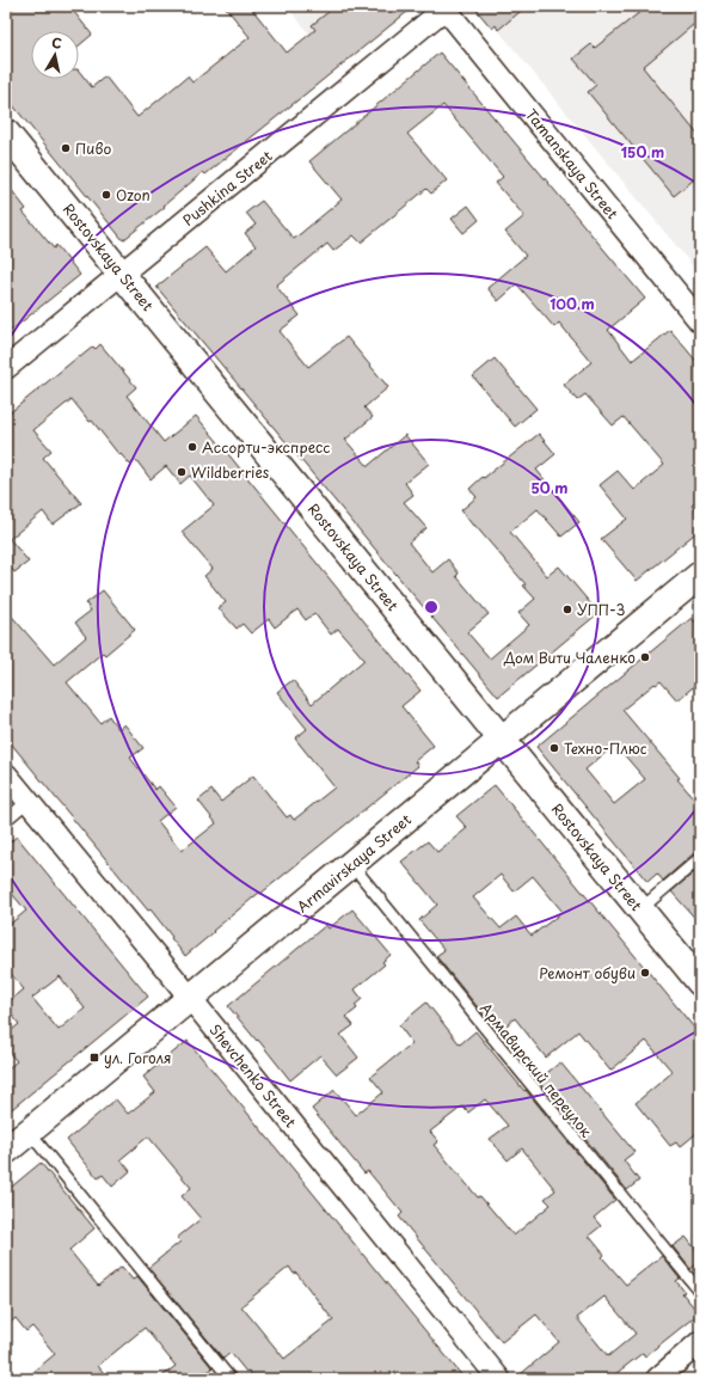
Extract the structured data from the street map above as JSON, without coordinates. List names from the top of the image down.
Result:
{
  "streets": {
    "street": [
      "Tamanskaya Street",
      "Pushkina Street",
      "Rostovskaya Street",
      "Armavirskaya Street",
      "Shevchenko Street"
    ],
    "lane": ["Армавирский переулок"]
  },
  "crossings": [
    ["Tamanskaya Street", "Pushkina Street"],
    ["Pushkina Street", "Rostovskaya Street"],
    ["Rostovskaya Street", "Armavirskaya Street"],
    ["Armavirskaya Street", "Армавирский переулок"],
    ["Armavirskaya Street", "Shevchenko Street"]
  ],
  "places": {
    "other": [
      "Пиво",
      "Ozon",
      "Ассорти-экспресс",
      "Wildberries",
      "УПП-3",
      "Дом Вити Чаленко",
      "Техно-Плюс",
      "Ремонт обуви"
    ],
    "transit": ["ул. Гоголя"]
  },
  "north": "top",
  "rings": ["150 m", "100 m", "50 m"]
}
